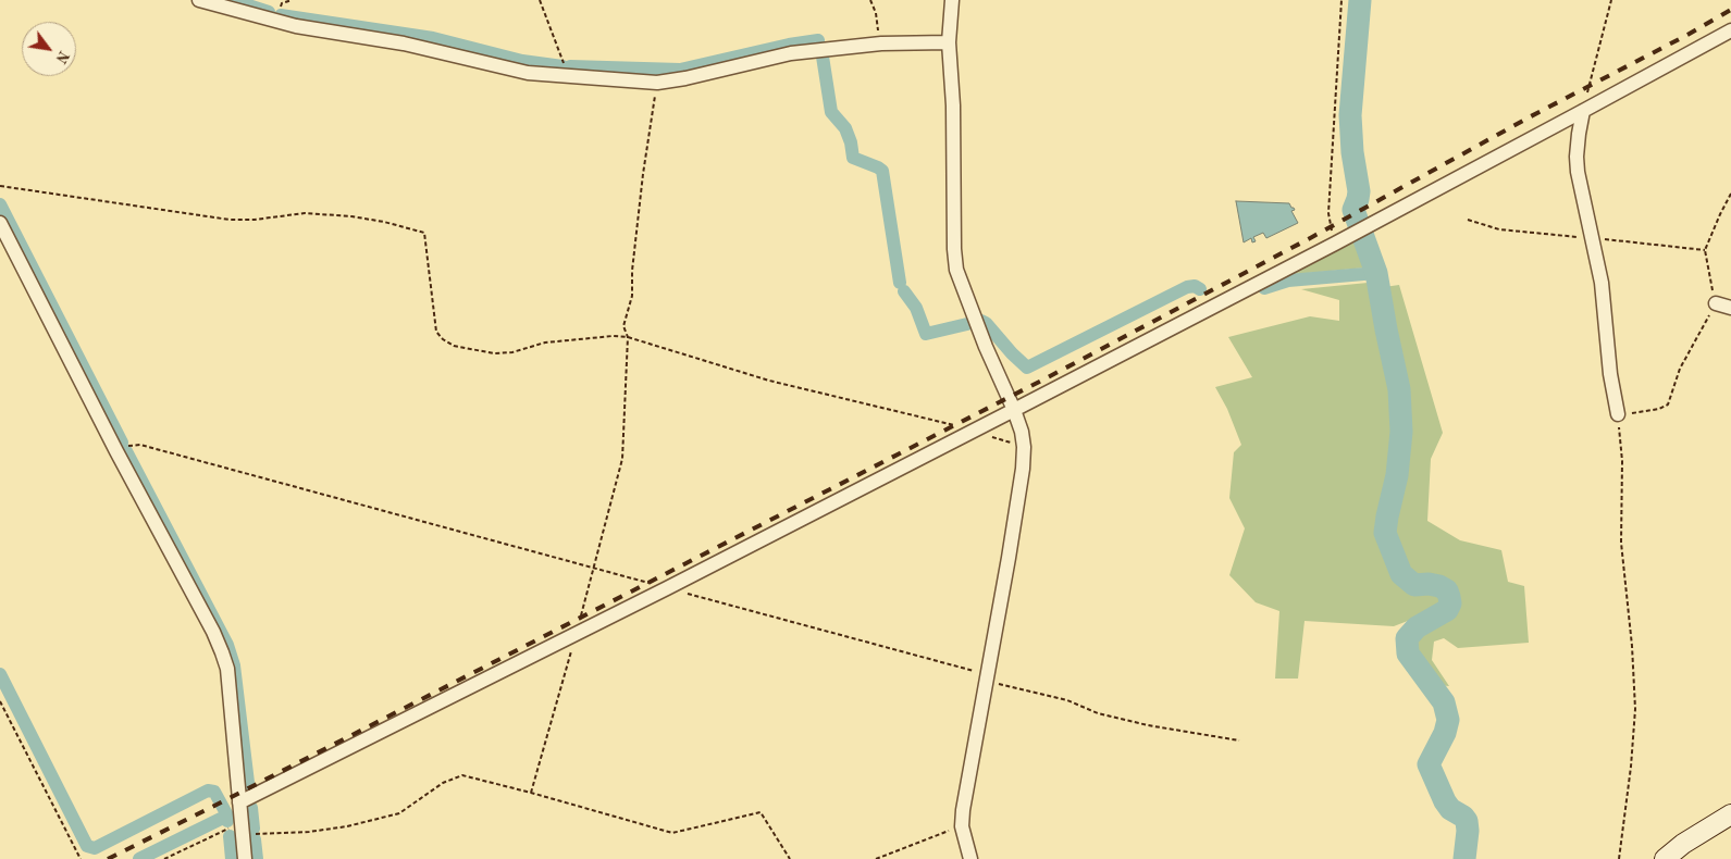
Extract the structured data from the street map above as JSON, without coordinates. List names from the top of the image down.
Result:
{
  "north": "bottom right"
}
